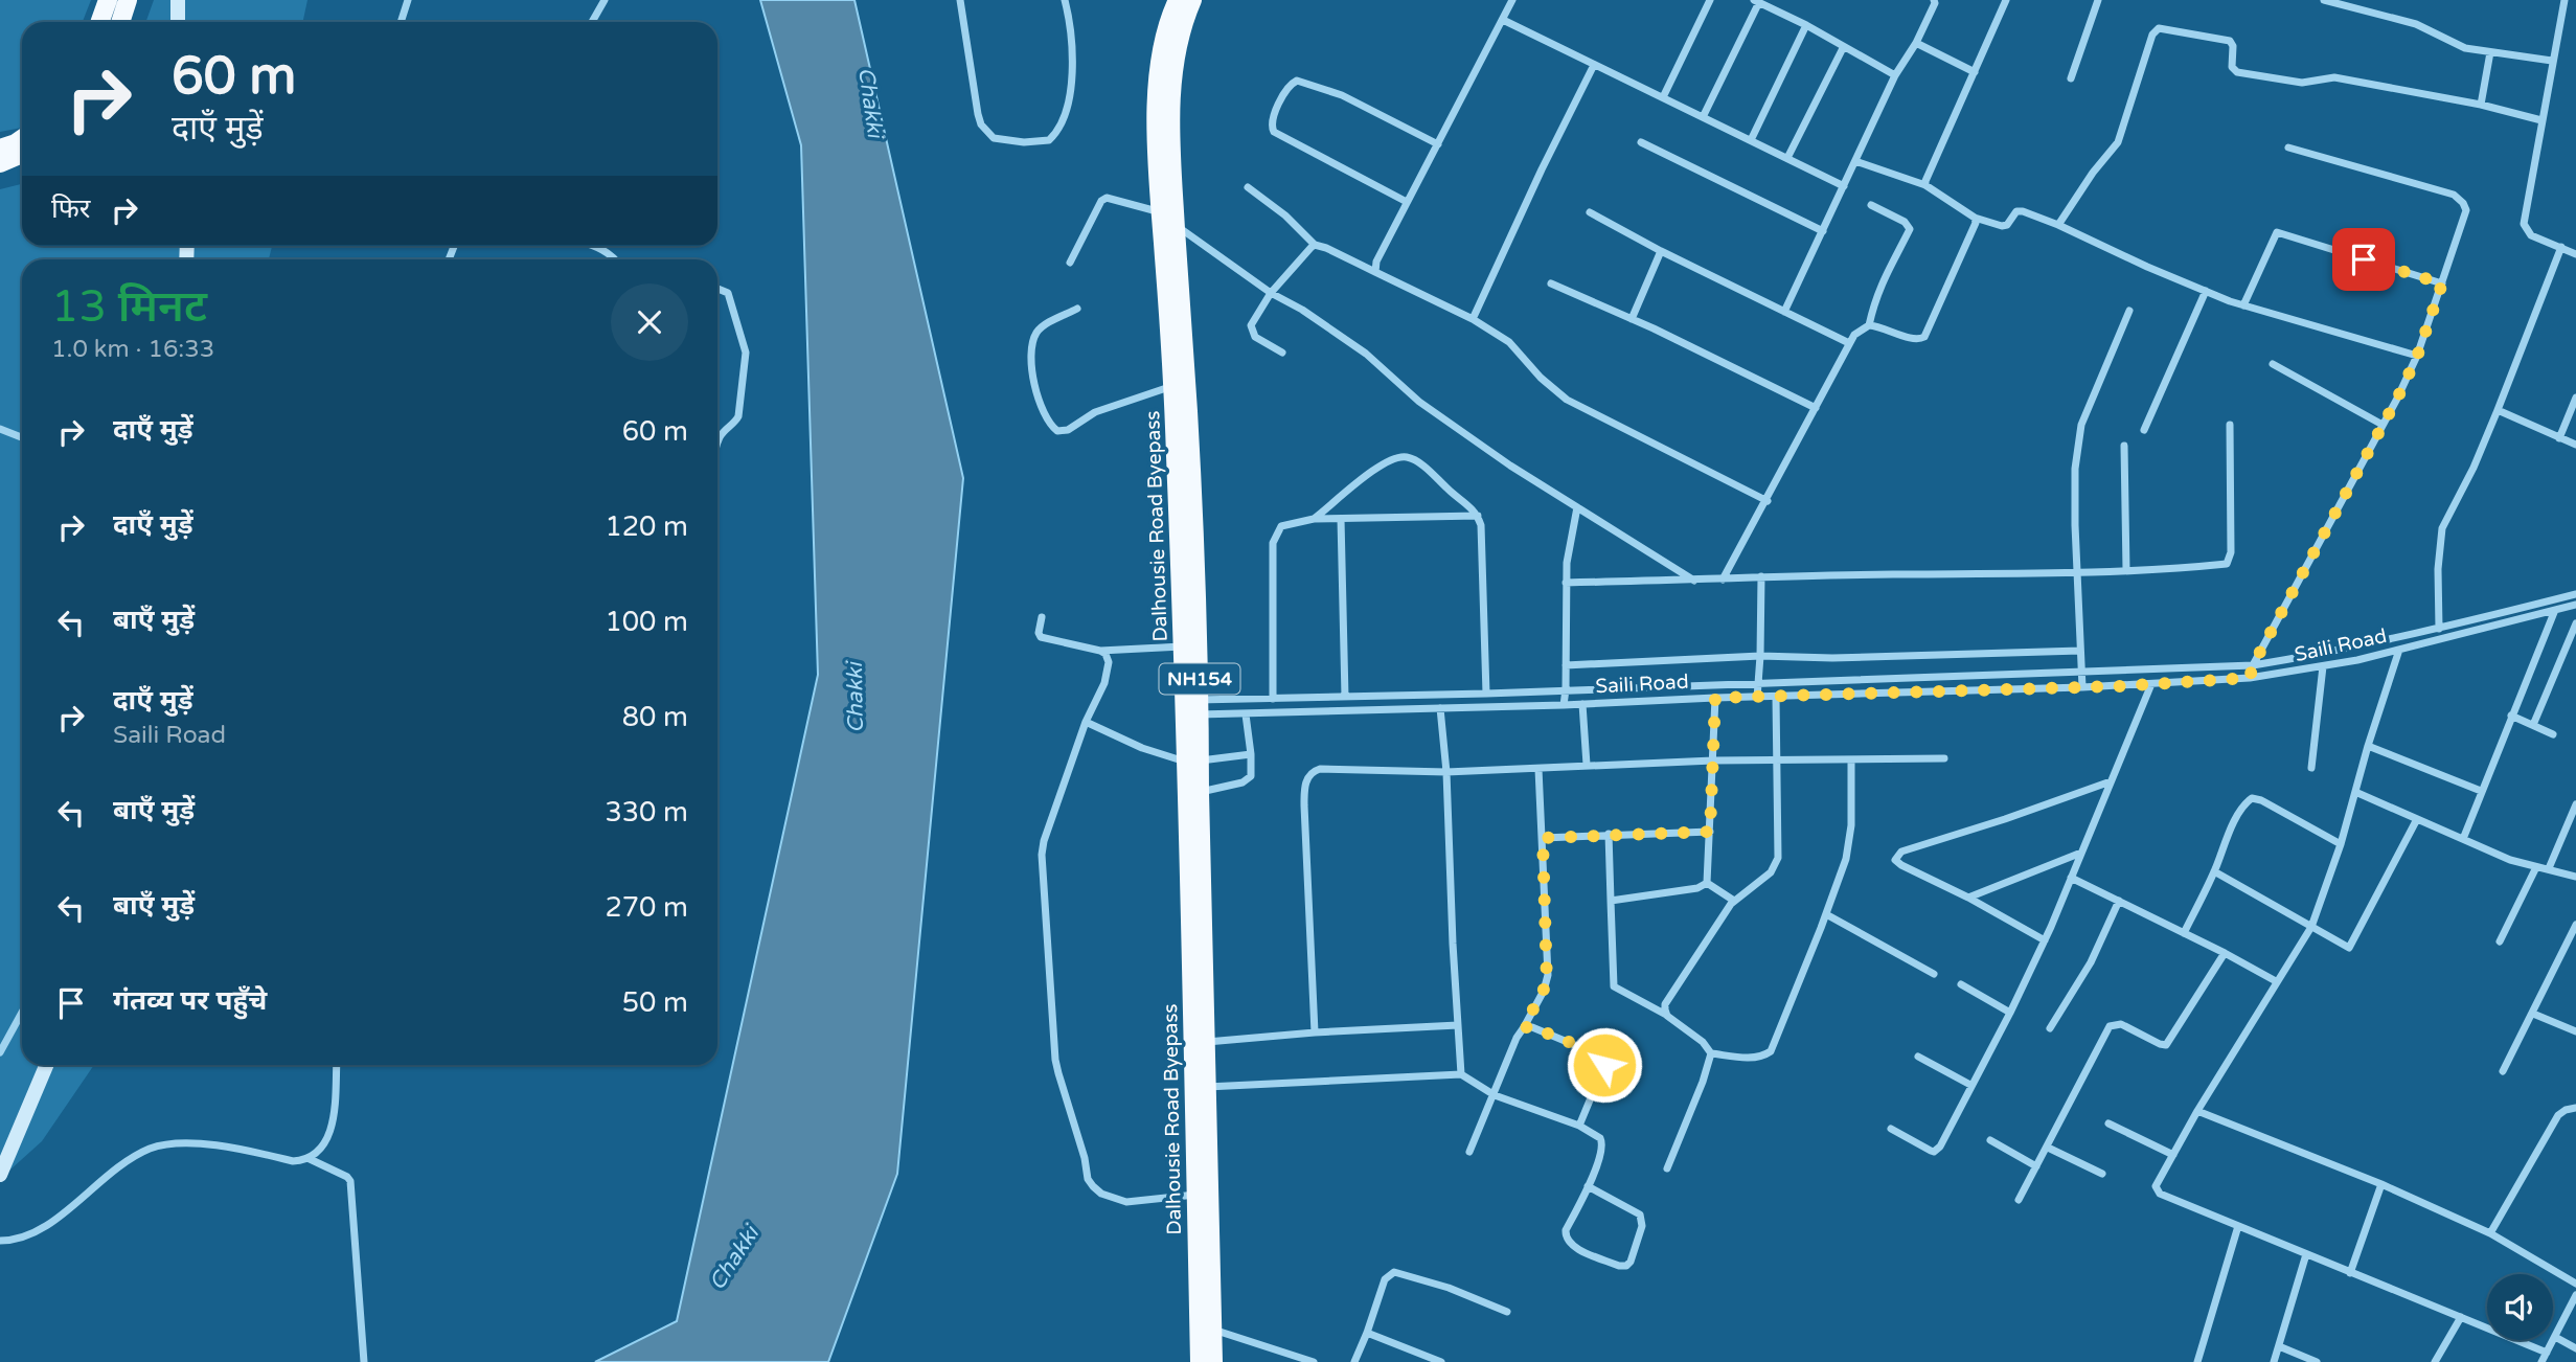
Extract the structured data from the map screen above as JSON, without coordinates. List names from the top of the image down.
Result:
{
  "streets": {
    "highway": ["Dalhousie Road Byepass", "NH154"],
    "street": ["Saili Road"]
  },
  "crossings": [
    ["Dalhousie Road Byepass", "Saili Road"],
    ["Dalhousie Road Byepass", "NH154"],
    ["Saili Road", "NH154"]
  ],
  "water": ["Chakki"],
  "page": {
    "turn": ["60 m", "दाएँ मुड़ें"],
    "then": "फिर",
    "heading": ["13 मिनट", "1.0 km · 16:33"],
    "list": [
      {
        "name": "दाएँ मुड़ें",
        "value": "60 m"
      },
      {
        "name": "दाएँ मुड़ें",
        "value": "120 m"
      },
      {
        "name": "बाएँ मुड़ें",
        "value": "100 m"
      },
      {
        "name": "दाएँ मुड़ें",
        "note": "Saili Road",
        "value": "80 m"
      },
      {
        "name": "बाएँ मुड़ें",
        "value": "330 m"
      },
      {
        "name": "बाएँ मुड़ें",
        "value": "270 m"
      },
      {
        "name": "गंतव्य पर पहुँचे",
        "value": "50 m"
      }
    ]
  }
}
